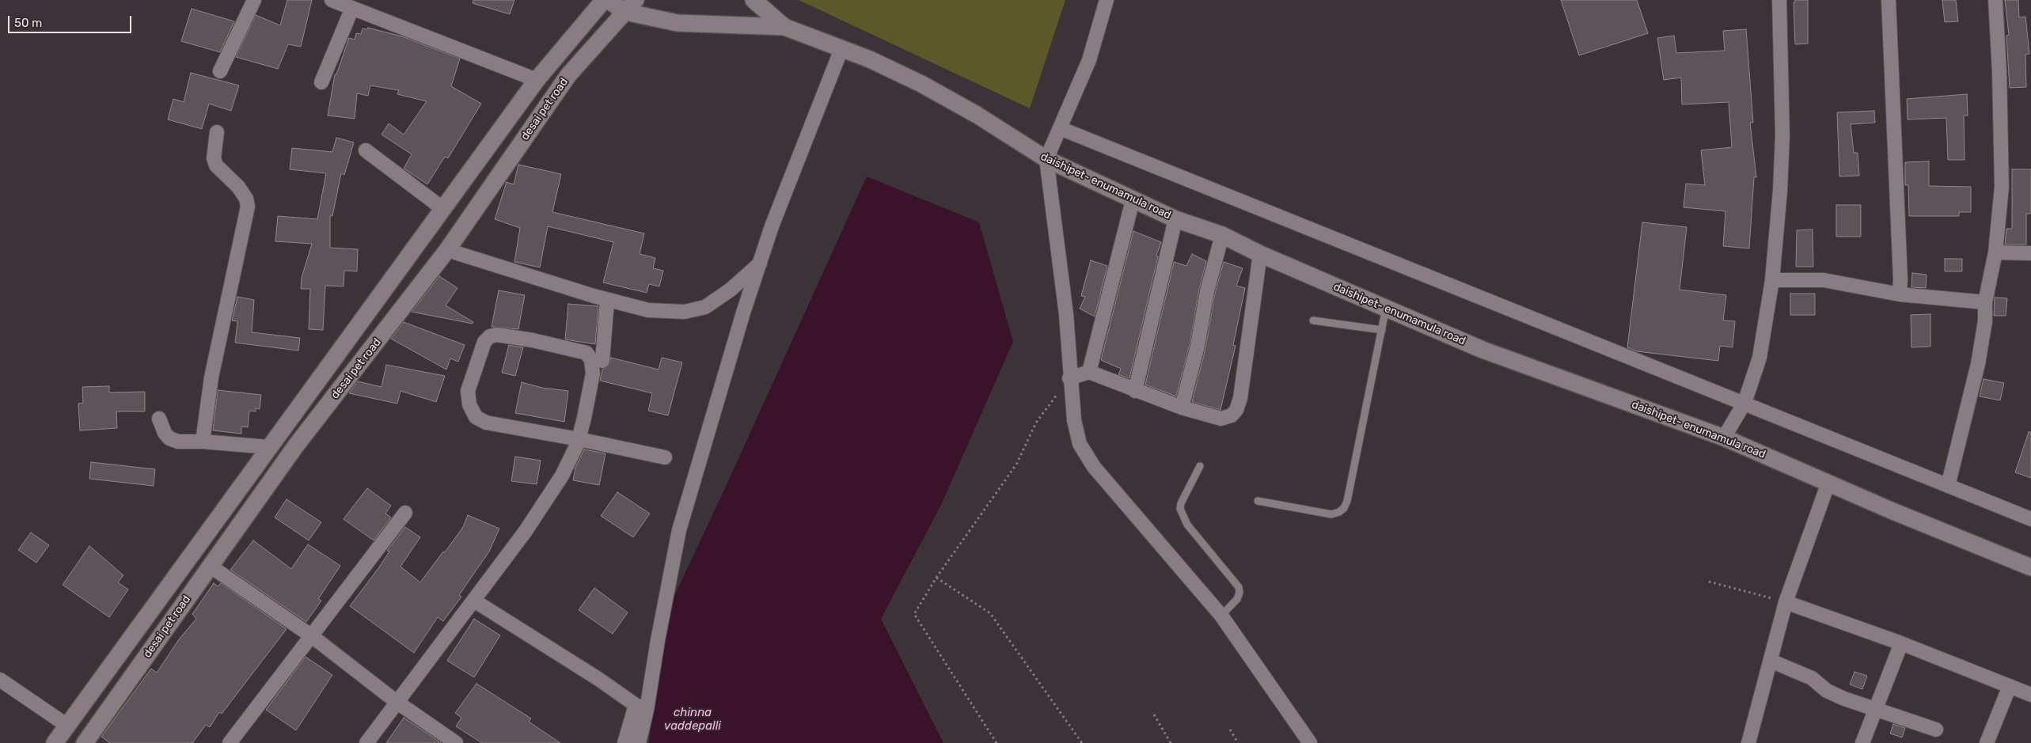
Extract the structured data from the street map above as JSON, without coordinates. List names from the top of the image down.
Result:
{
  "streets": {
    "street": ["desai pet road", "daishipet- enumamula road"]
  },
  "crossings": [
    ["desai pet road", "daishipet- enumamula road"]
  ],
  "water": ["chinna vaddepalli"],
  "scale_bar": "50 m"
}
